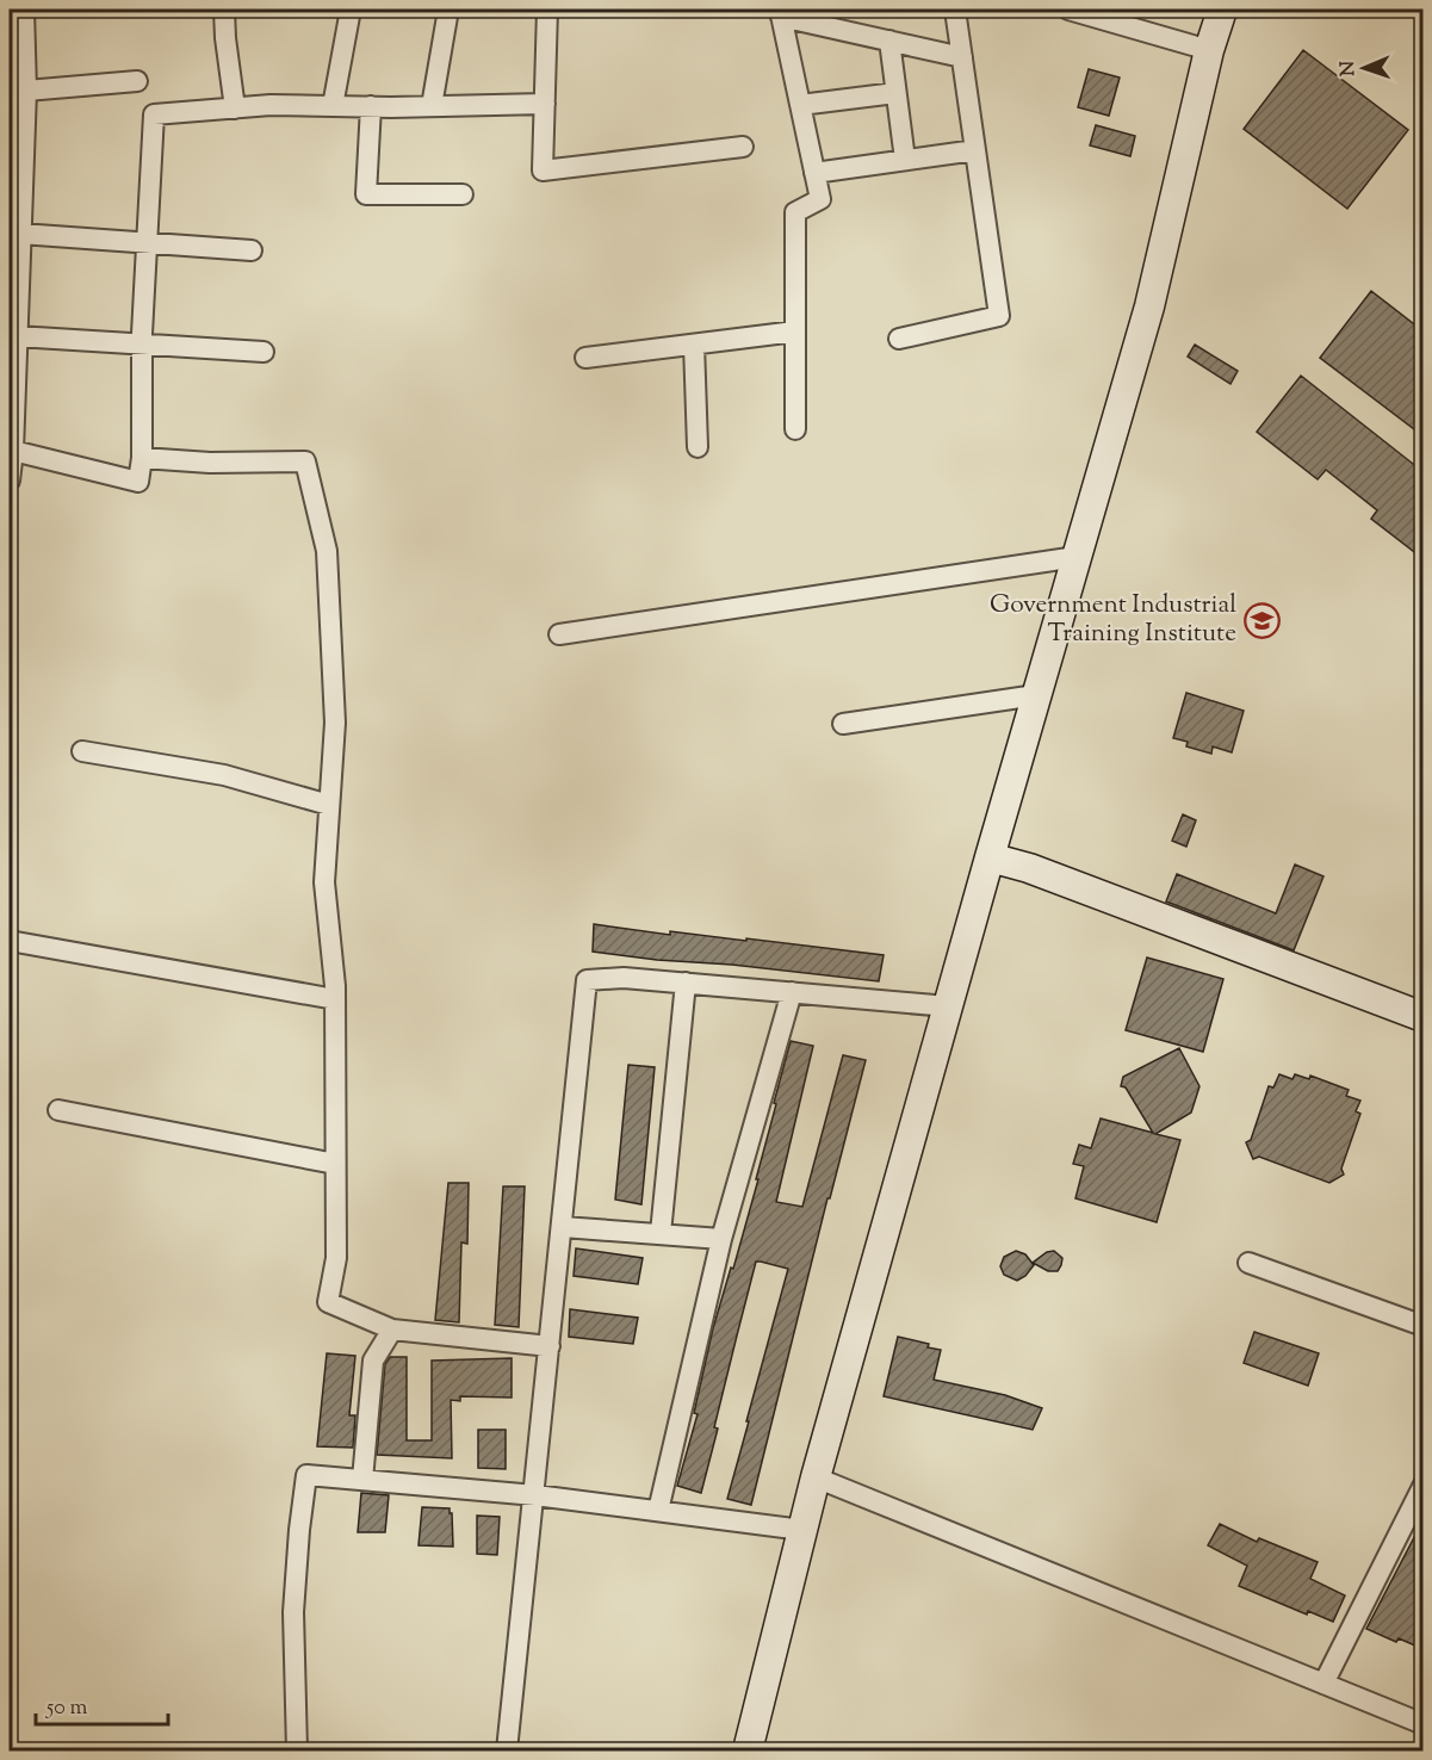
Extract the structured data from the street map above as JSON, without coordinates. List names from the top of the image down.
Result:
{
  "places": {
    "school or university": ["Government Industrial Training Institute"]
  },
  "scale_bar": "50 m",
  "north": "left"
}
